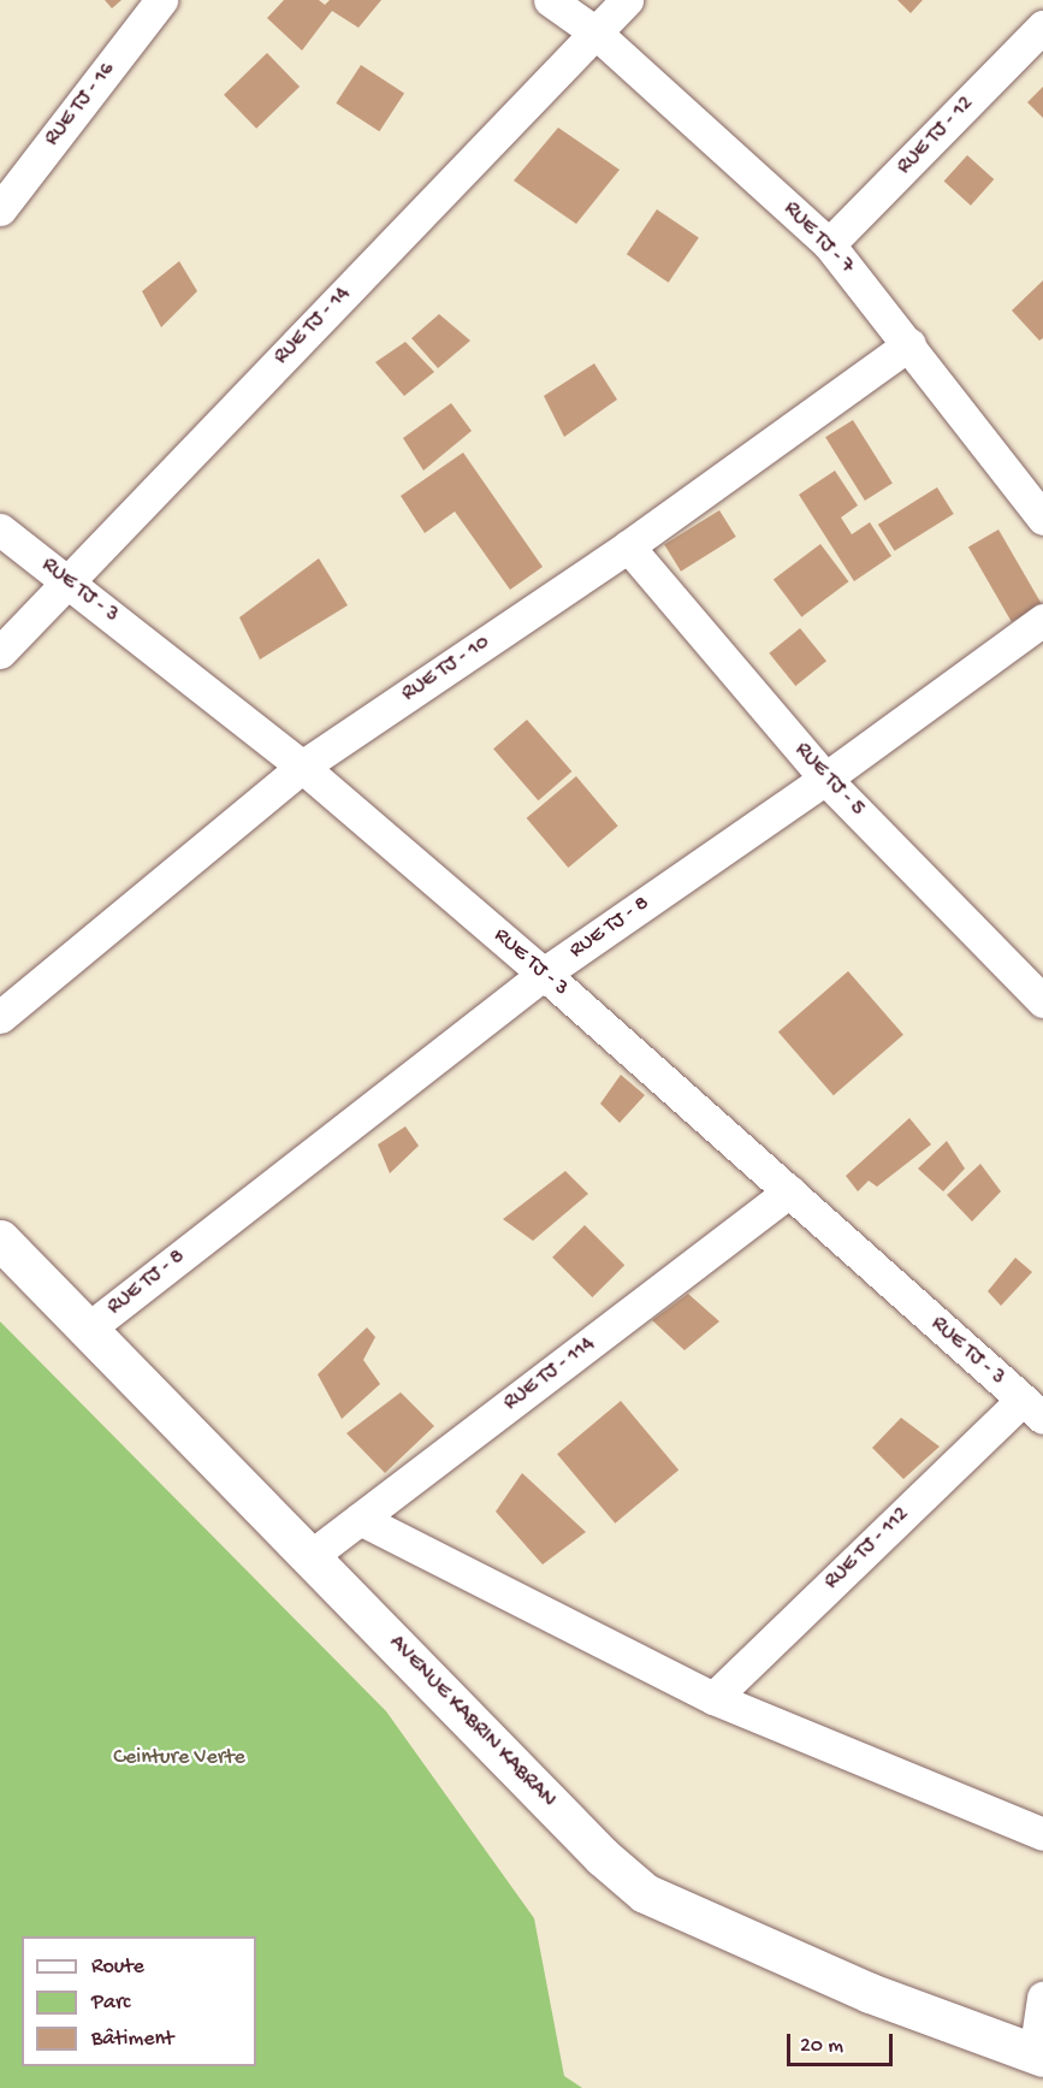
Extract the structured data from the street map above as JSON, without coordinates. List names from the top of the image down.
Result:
{
  "streets": {
    "street": [
      "RUE TJ - 16",
      "RUE TJ - 12",
      "RUE TJ - 7",
      "RUE TJ - 14",
      "RUE TJ - 3",
      "RUE TJ - 10",
      "RUE TJ - 5",
      "RUE TJ - 8",
      "RUE TJ - 114",
      "RUE TJ - 112",
      "AVENUE KABRIN KABRAN"
    ]
  },
  "crossings": [
    ["RUE TJ - 12", "RUE TJ - 7"],
    ["RUE TJ - 7", "RUE TJ - 14"],
    ["RUE TJ - 7", "RUE TJ - 10"],
    ["RUE TJ - 14", "RUE TJ - 3"],
    ["RUE TJ - 3", "RUE TJ - 10"],
    ["RUE TJ - 3", "RUE TJ - 8"],
    ["RUE TJ - 3", "RUE TJ - 114"],
    ["RUE TJ - 3", "RUE TJ - 112"],
    ["RUE TJ - 10", "RUE TJ - 5"],
    ["RUE TJ - 5", "RUE TJ - 8"],
    ["RUE TJ - 8", "AVENUE KABRIN KABRAN"],
    ["RUE TJ - 114", "AVENUE KABRIN KABRAN"]
  ],
  "parks": ["Ceinture Verte"],
  "legend": ["Route", "Parc", "Bâtiment"],
  "scale_bar": "20 m"
}
